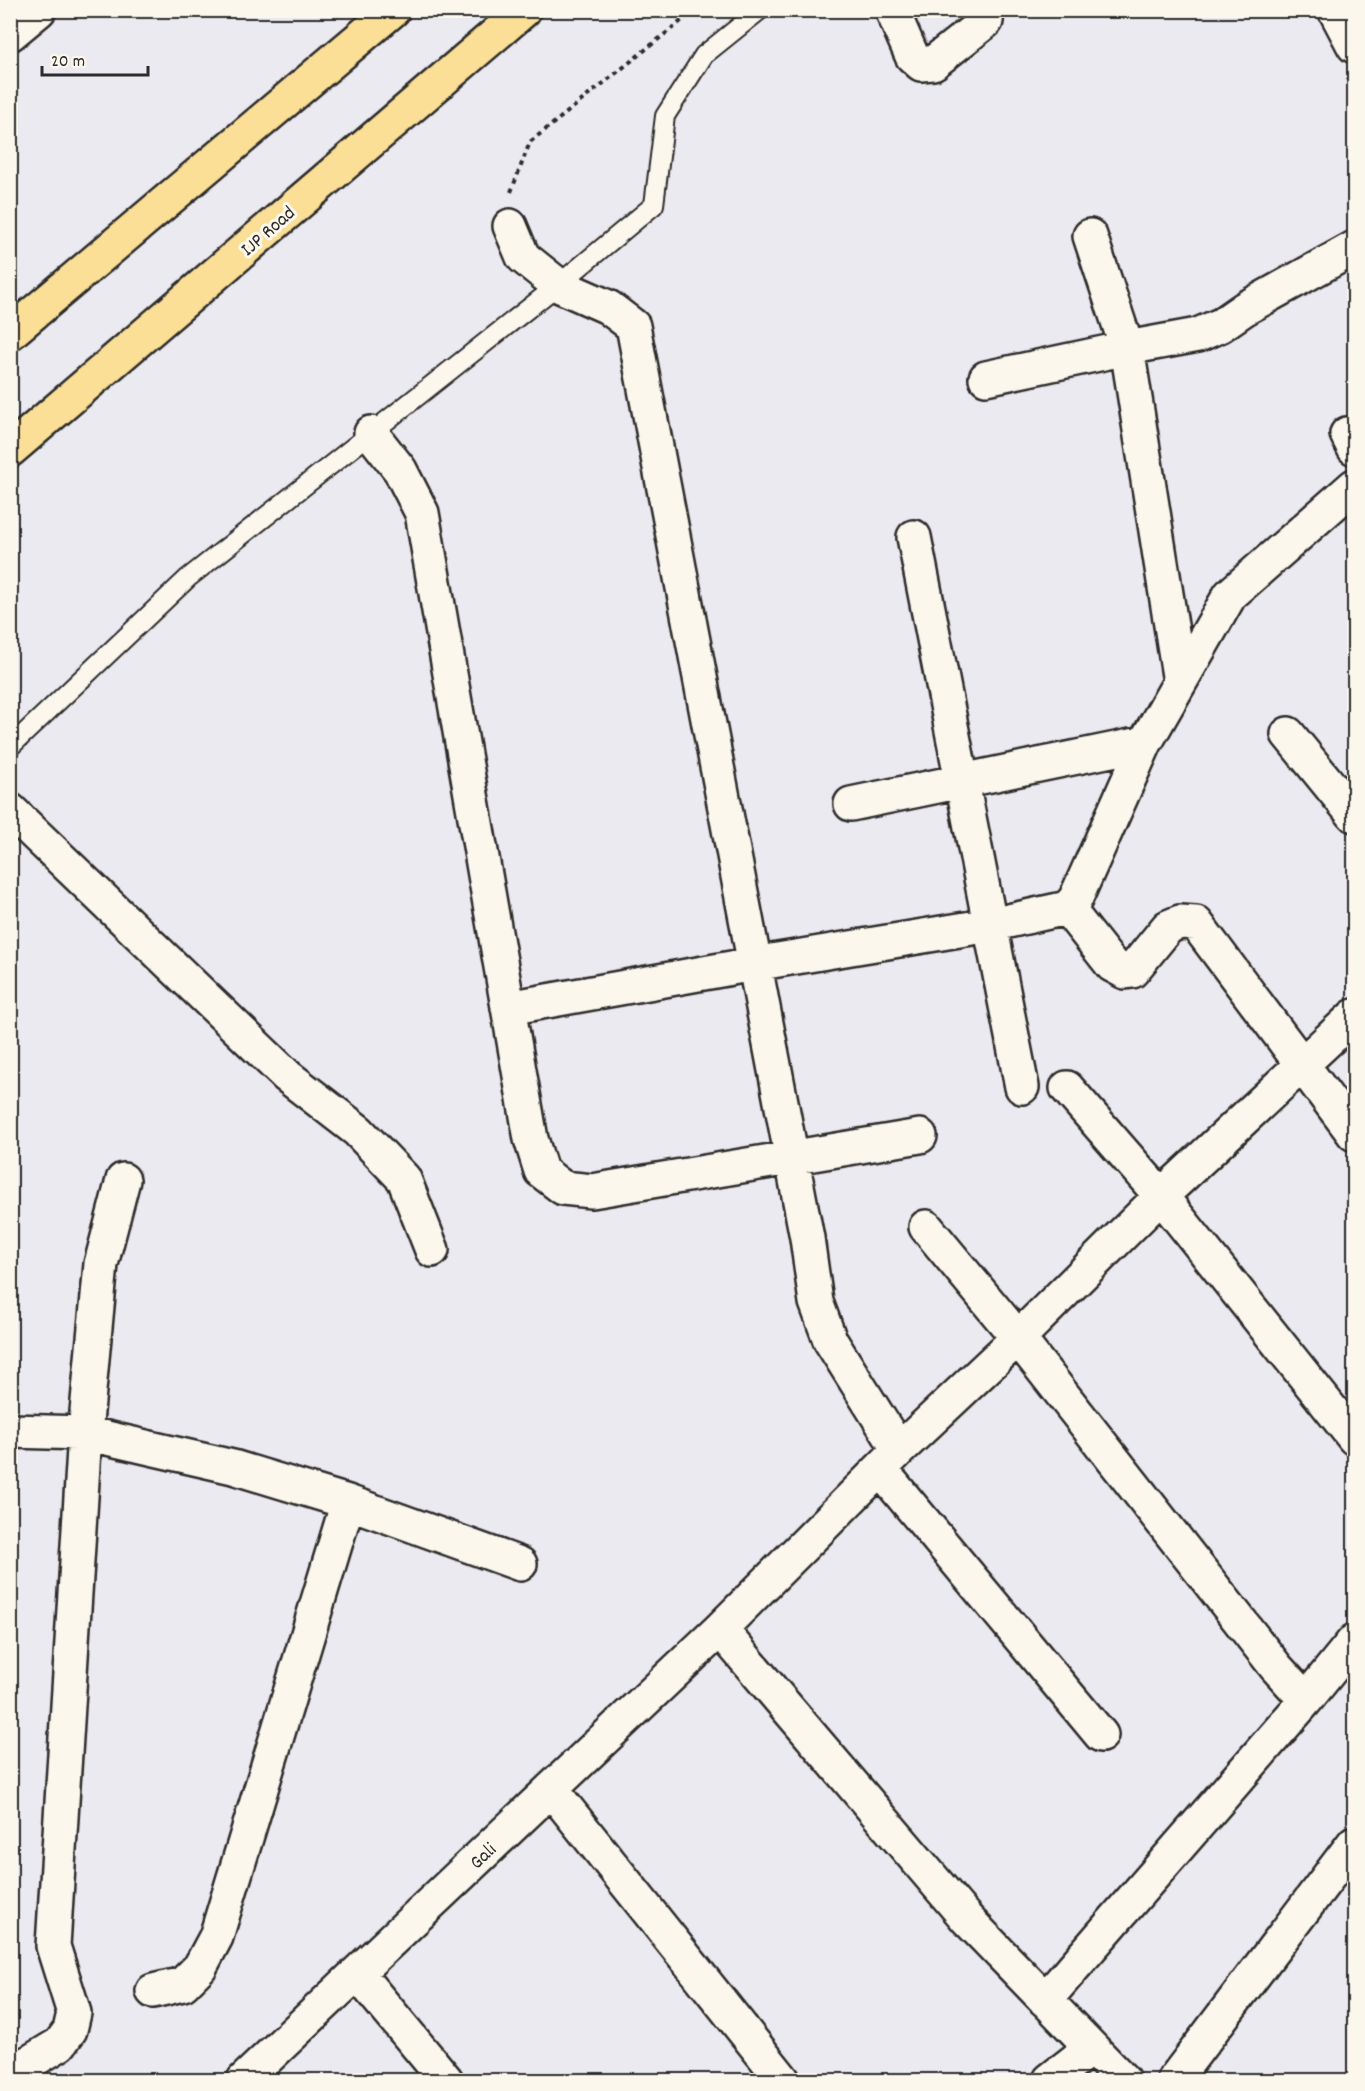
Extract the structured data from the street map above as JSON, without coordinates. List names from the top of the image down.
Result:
{
  "streets": {
    "highway": ["IJP Road"],
    "street": ["Gali"]
  },
  "scale_bar": "20 m"
}
